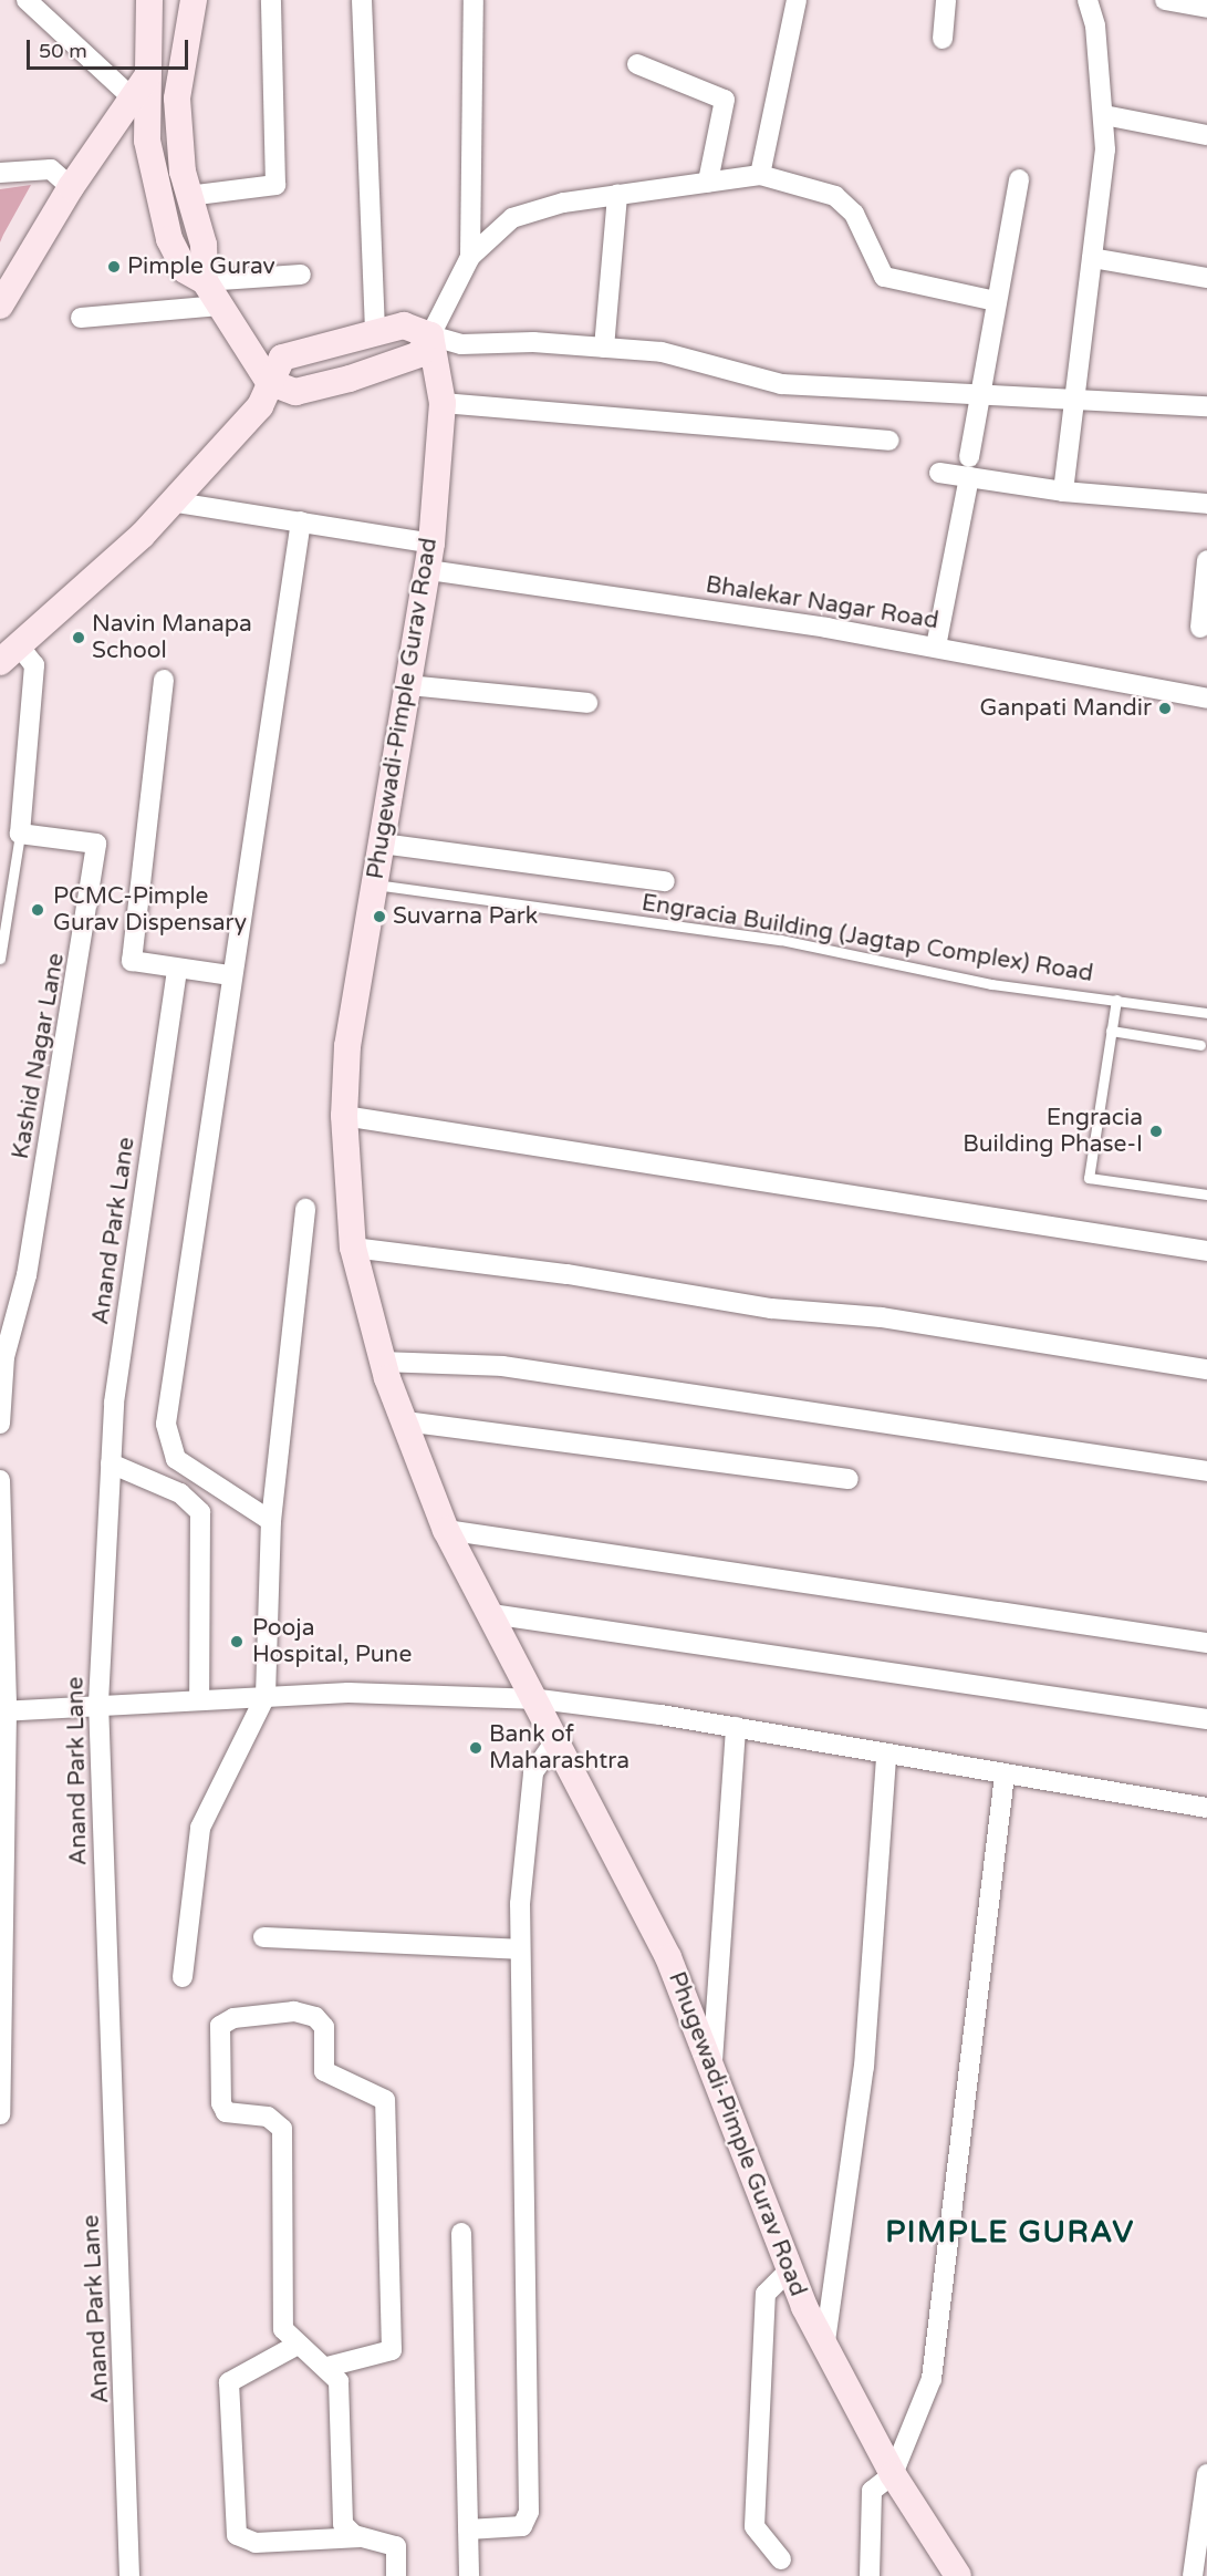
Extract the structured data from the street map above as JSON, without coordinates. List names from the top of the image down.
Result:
{
  "streets": {
    "street": [
      "Bhalekar Nagar Road",
      "Phugewadi-Pimple Gurav Road",
      "Kashid Nagar Lane",
      "Anand Park Lane"
    ],
    "lane": ["Engracia Building (Jagtap Complex) Road"]
  },
  "crossings": [
    ["Bhalekar Nagar Road", "Phugewadi-Pimple Gurav Road"],
    ["Phugewadi-Pimple Gurav Road", "Engracia Building (Jagtap Complex) Road"]
  ],
  "districts": ["PIMPLE GURAV"],
  "places": [
    "Pimple Gurav",
    "Navin Manapa School",
    "Ganpati Mandir",
    "PCMC-Pimple Gurav Dispensary",
    "Suvarna Park",
    "Engracia Building Phase-I",
    "Pooja Hospital, Pune",
    "Bank of Maharashtra"
  ],
  "scale_bar": "50 m"
}
